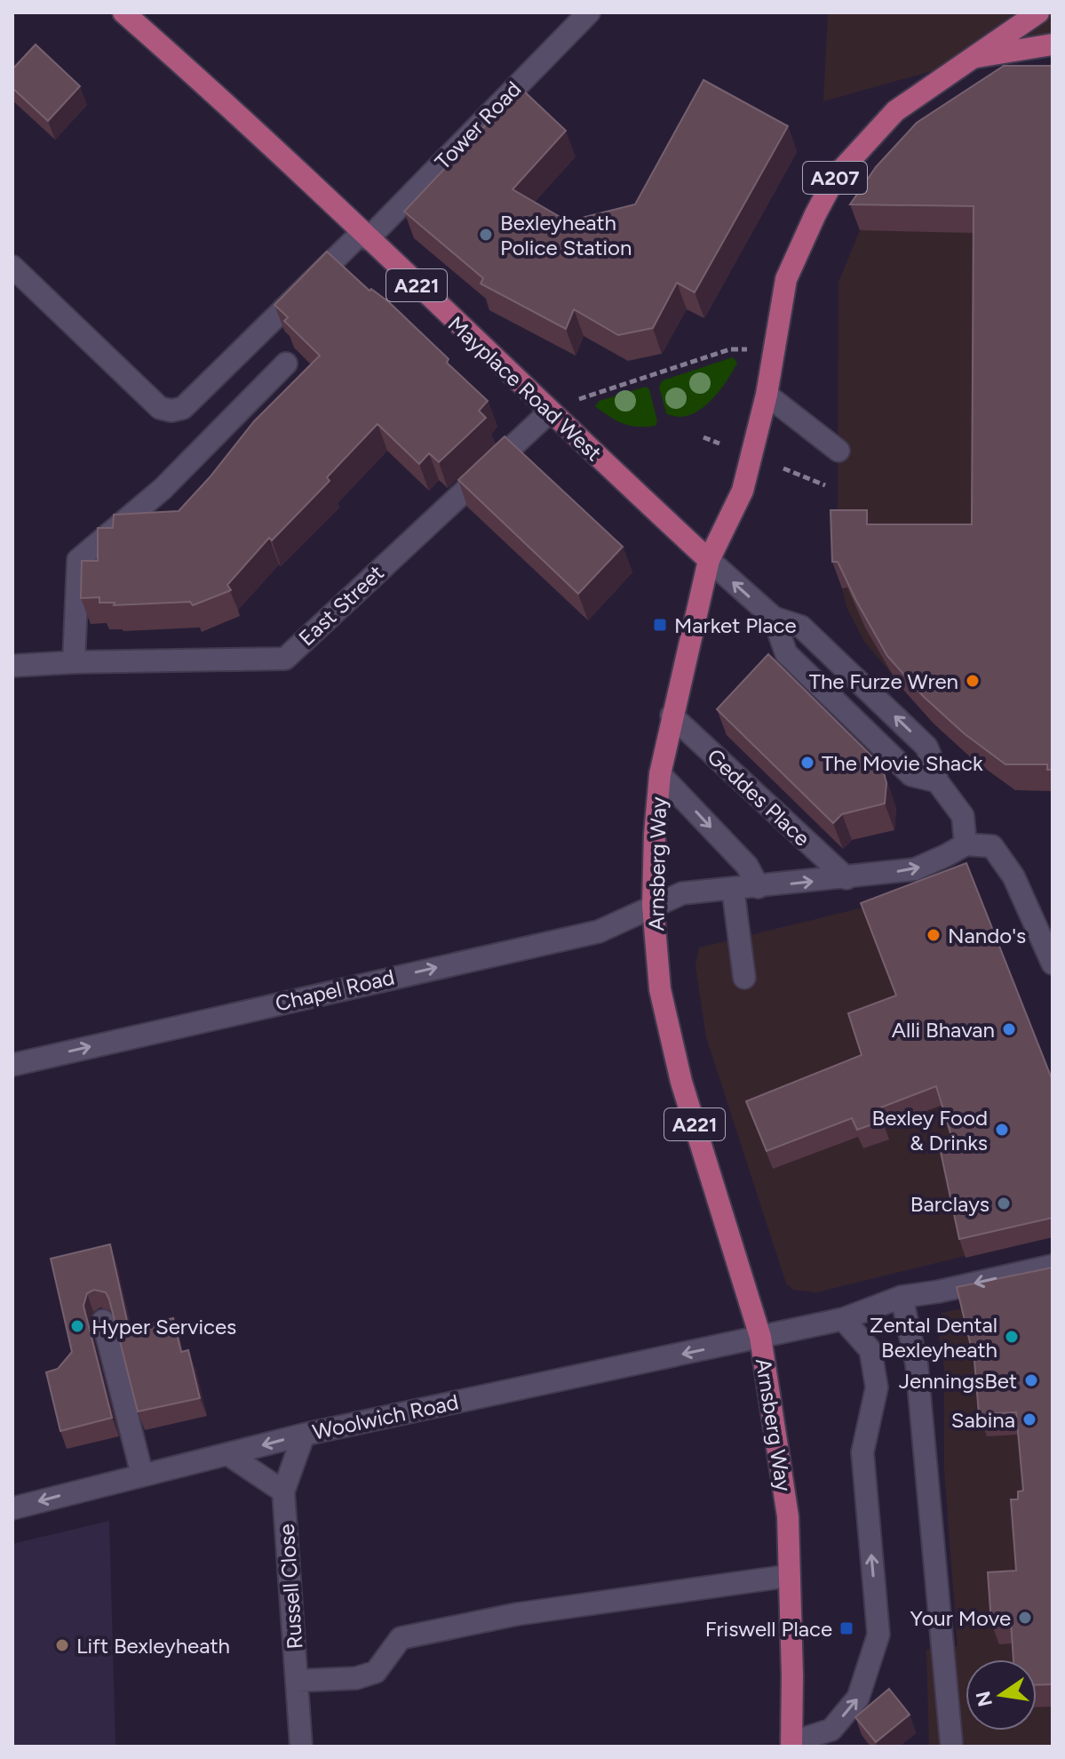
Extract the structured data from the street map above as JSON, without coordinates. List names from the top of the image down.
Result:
{
  "streets": {
    "main road": [
      "A207",
      "A221",
      "Mayplace Road West",
      "Arnsberg Way"
    ],
    "street": [
      "Tower Road",
      "East Street",
      "Geddes Place",
      "Chapel Road",
      "Woolwich Road",
      "Russell Close"
    ]
  },
  "crossings": [
    ["Tower Road", "Mayplace Road West"],
    ["Mayplace Road West", "East Street"],
    ["Mayplace Road West", "Arnsberg Way"],
    ["Geddes Place", "Arnsberg Way"],
    ["Geddes Place", "Chapel Road"],
    ["Arnsberg Way", "Chapel Road"],
    ["Arnsberg Way", "Woolwich Road"]
  ],
  "one_way": ["Geddes Place", "Chapel Road", "Woolwich Road"],
  "places": {
    "other": [
      "Bexleyheath Police Station",
      "The Furze Wren",
      "The Movie Shack",
      "Nando's",
      "Alli Bhavan",
      "Bexley Food & Drinks",
      "Barclays",
      "Hyper Services",
      "Zental Dental Bexleyheath",
      "JenningsBet",
      "Sabina",
      "Your Move",
      "Lift Bexleyheath"
    ],
    "transit": ["Market Place", "Friswell Place"]
  },
  "north": "left"
}
